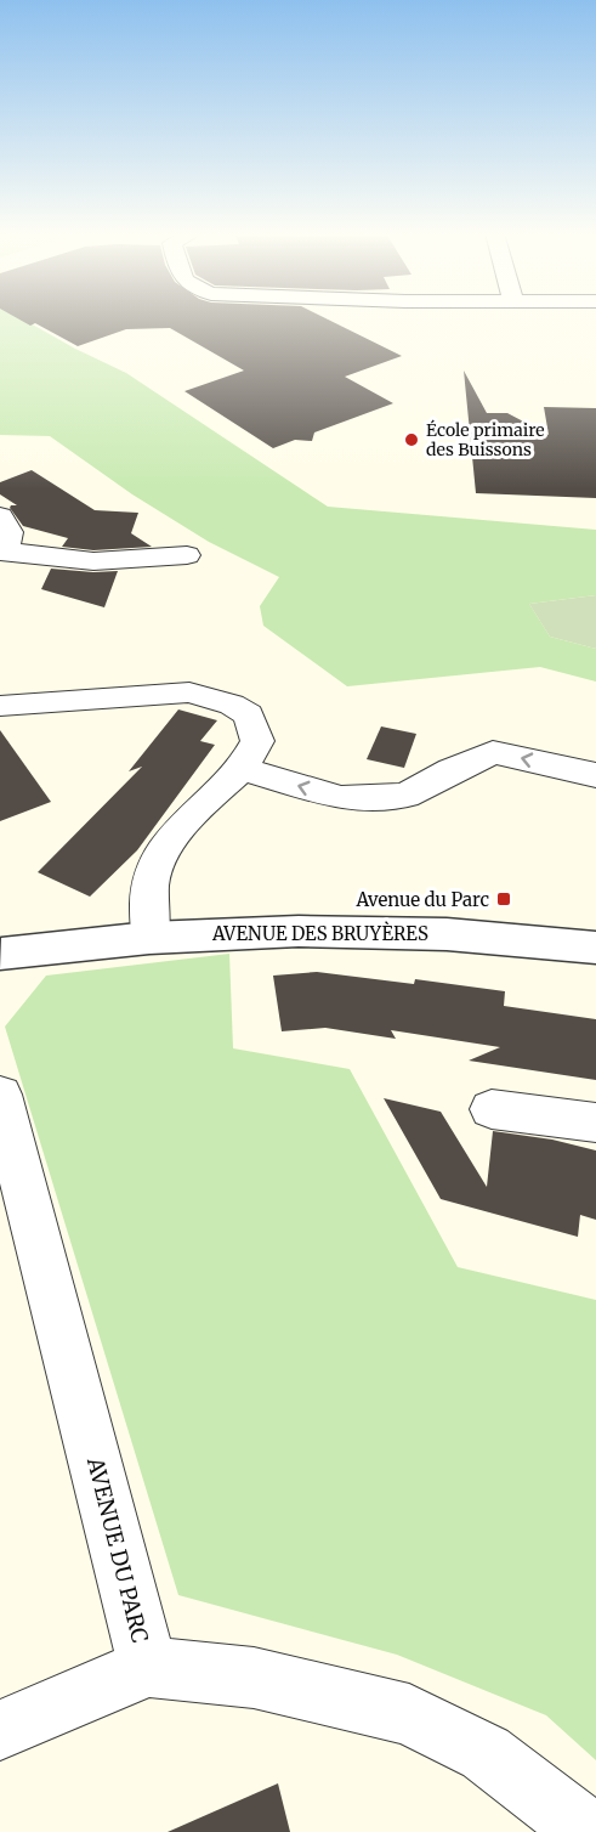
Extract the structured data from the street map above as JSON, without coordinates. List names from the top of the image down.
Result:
{
  "streets": {
    "street": ["AVENUE DES BRUYÈRES", "AVENUE DU PARC"]
  },
  "places": {
    "other": ["École primaire des Buissons"],
    "transit": ["Avenue du Parc"]
  }
}
